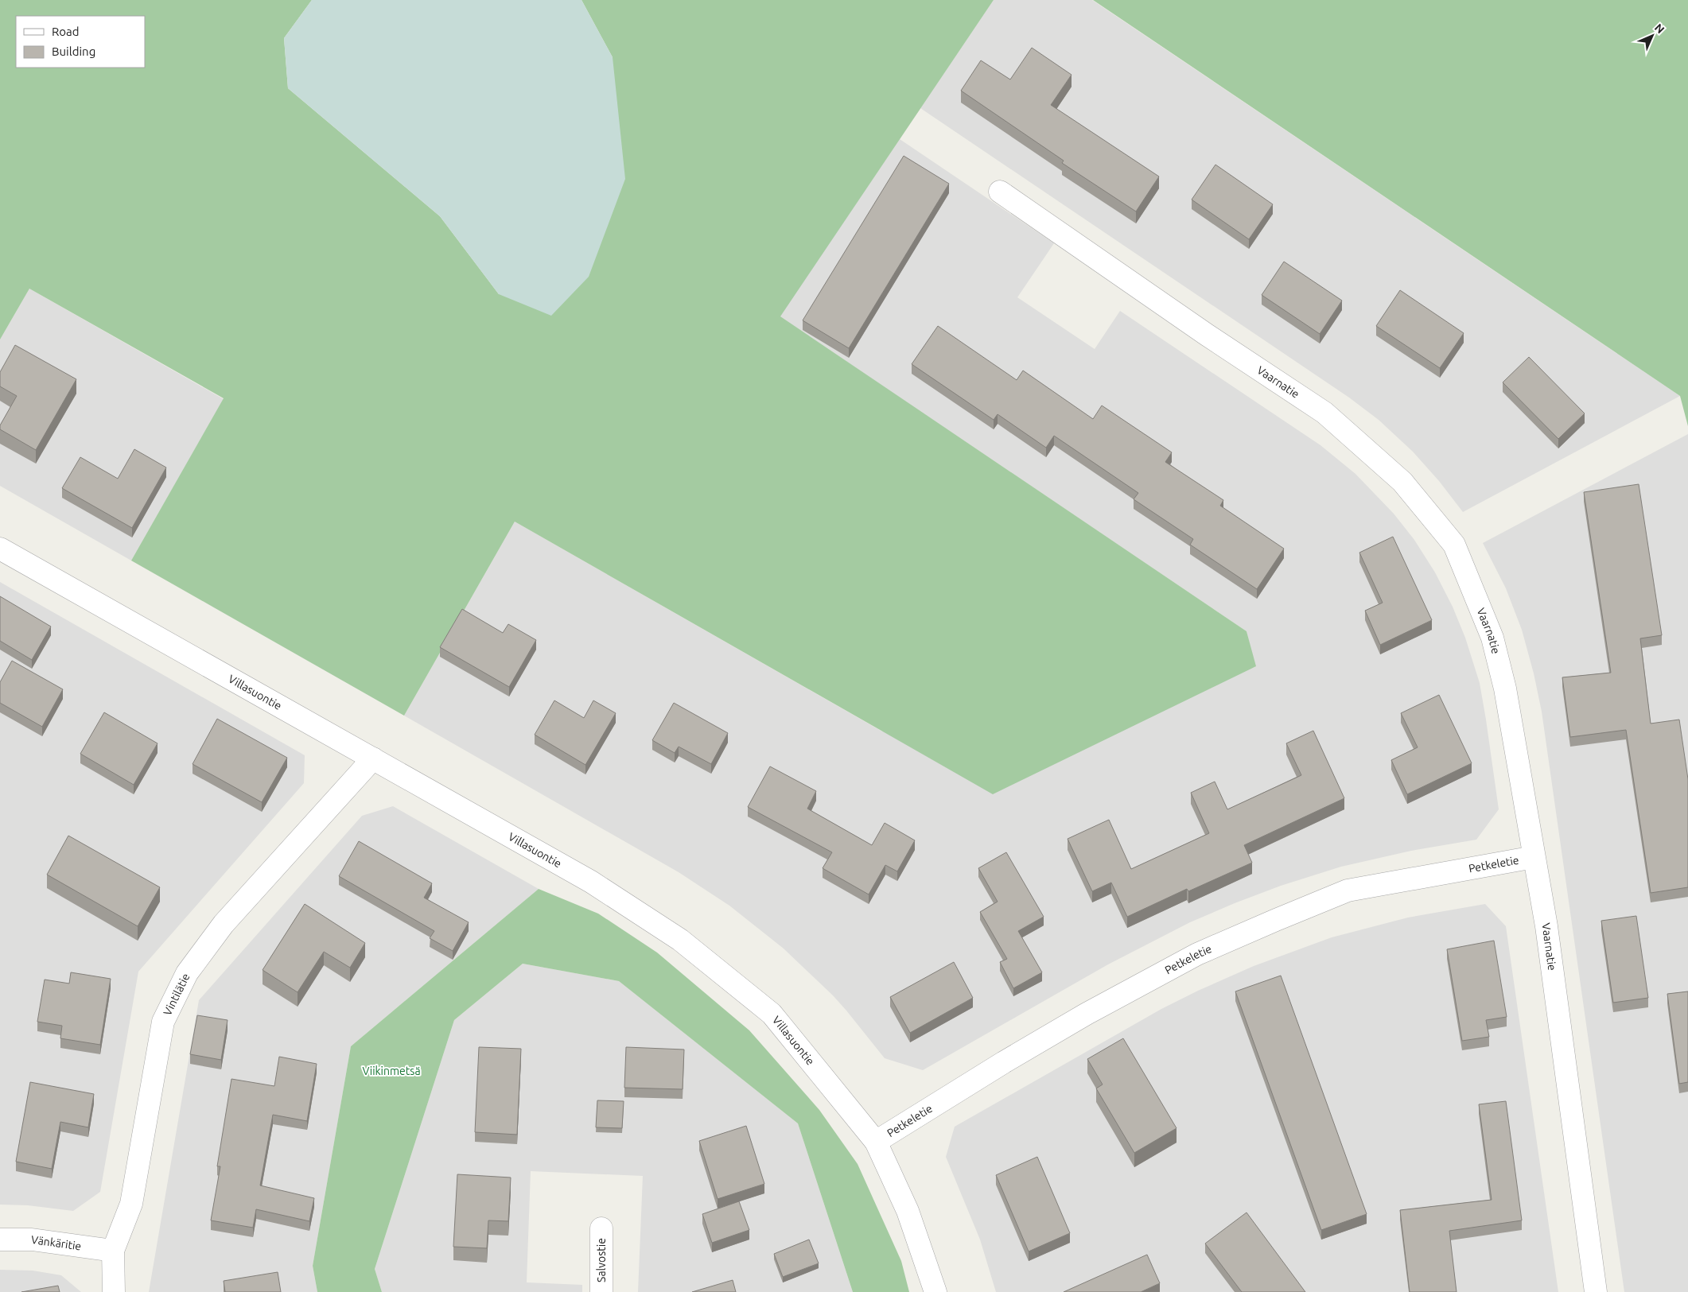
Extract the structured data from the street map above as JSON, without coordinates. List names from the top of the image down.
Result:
{
  "streets": {
    "street": [
      "Vaarnatie",
      "Villasuontie",
      "Petkeletie",
      "Vintilätie",
      "Vänkäritie",
      "Salvostie"
    ]
  },
  "crossings": [
    ["Vaarnatie", "Petkeletie"],
    ["Villasuontie", "Petkeletie"],
    ["Villasuontie", "Vintilätie"],
    ["Vintilätie", "Vänkäritie"]
  ],
  "parks": ["Viikinmetsä"],
  "legend": ["Road", "Building"],
  "north": "top right"
}
